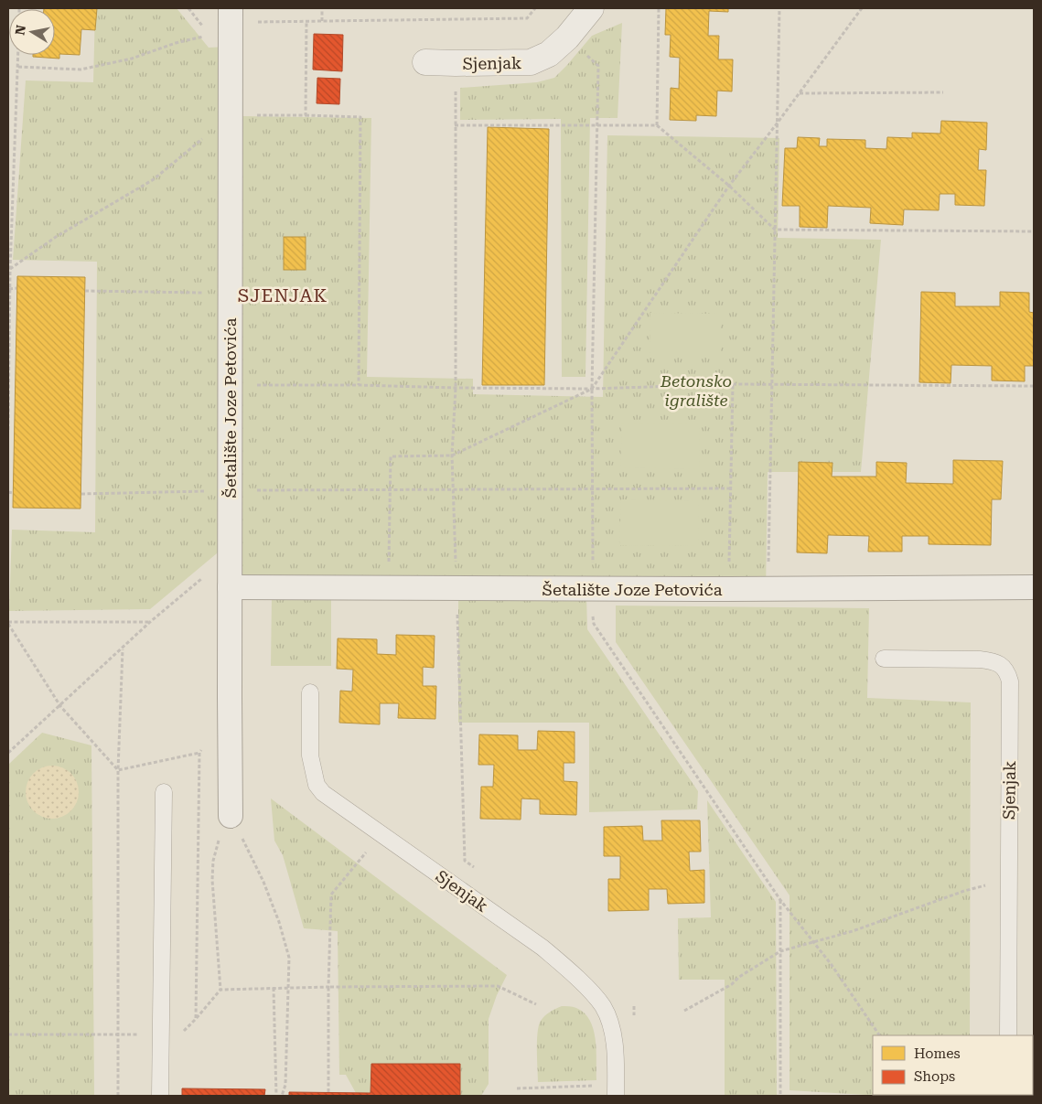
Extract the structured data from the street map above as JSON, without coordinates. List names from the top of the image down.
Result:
{
  "streets": {
    "street": ["Sjenjak", "Šetalište Joze Petovića"]
  },
  "districts": ["SJENJAK"],
  "parks": ["Betonsko igralište"],
  "legend": ["Homes", "Shops"],
  "north": "left"
}
